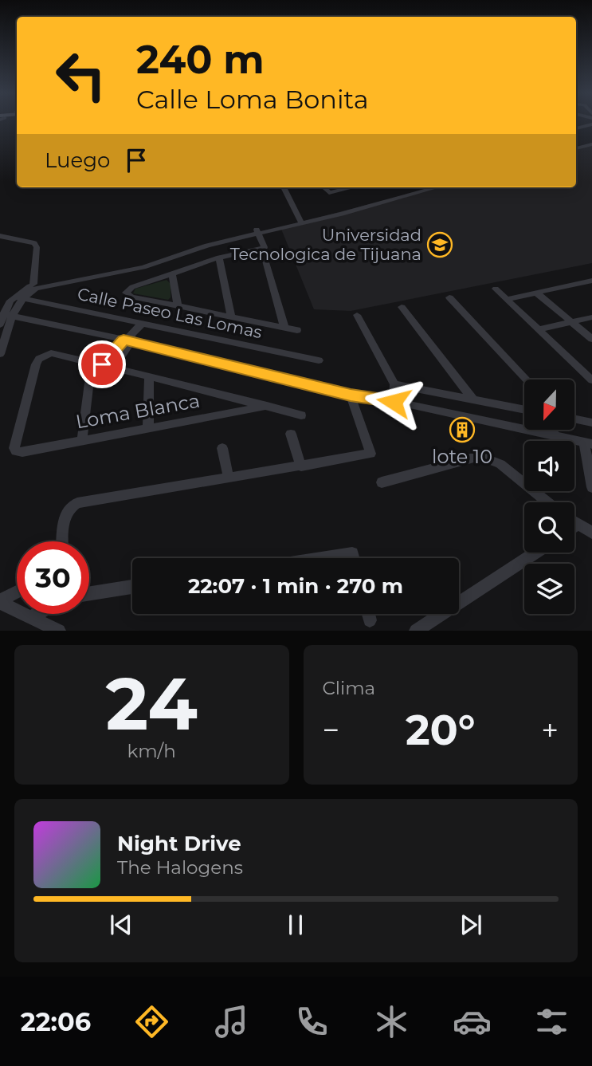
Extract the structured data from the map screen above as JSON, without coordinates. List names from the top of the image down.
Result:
{
  "streets": {
    "street": ["Calle Paseo Las Lomas", "Loma Blanca"]
  },
  "places": {
    "school or university": ["Universidad Tecnologica de Tijuana"],
    "building": ["lote 10"]
  },
  "north": "bottom",
  "page": {
    "turn": ["240 m", "Calle Loma Bonita"],
    "then": "Luego",
    "limit": "30",
    "trip": "22:07 · 1 min · 270 m",
    "tile": [
      ["24", "km/h"],
      "Clima"
    ],
    "heat": ["−", "20°", "+"],
    "song": ["Night Drive", "The Halogens"],
    "tabs": "22:06"
  }
}
